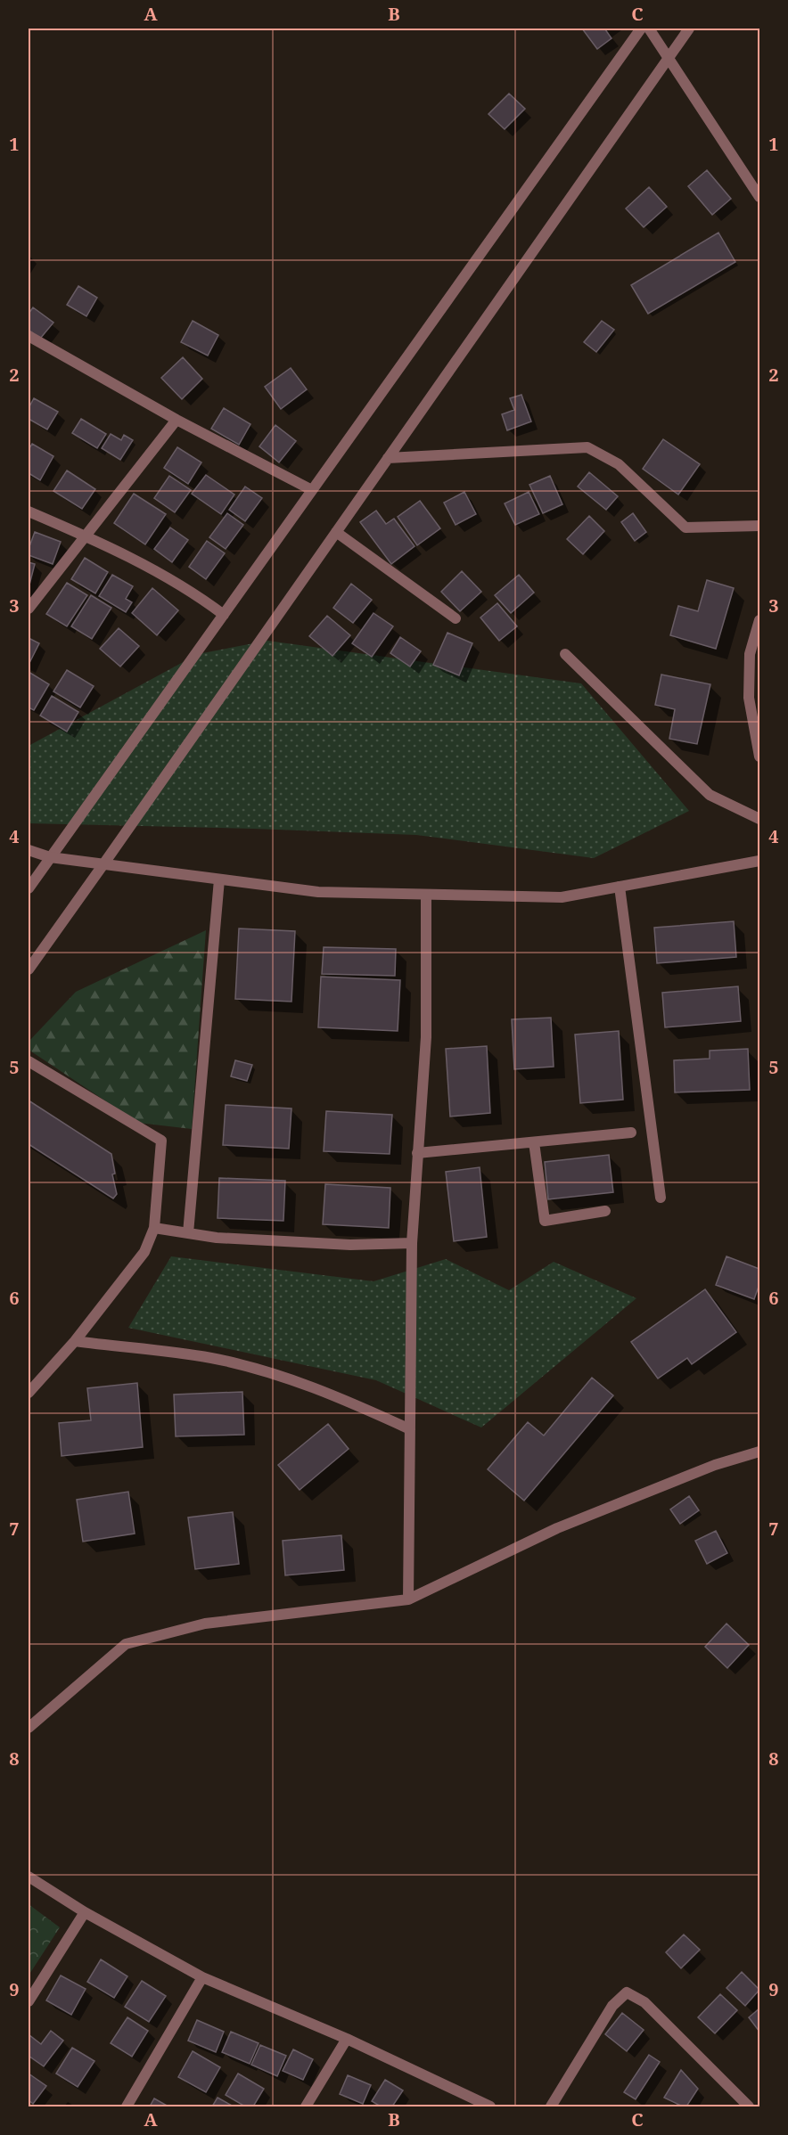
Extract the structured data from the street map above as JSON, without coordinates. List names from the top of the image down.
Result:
{
  "grid": {
    "columns": ["A", "B", "C"],
    "rows": [
      "1",
      "2",
      "3",
      "4",
      "5",
      "6",
      "7",
      "8",
      "9"
    ]
  }
}
